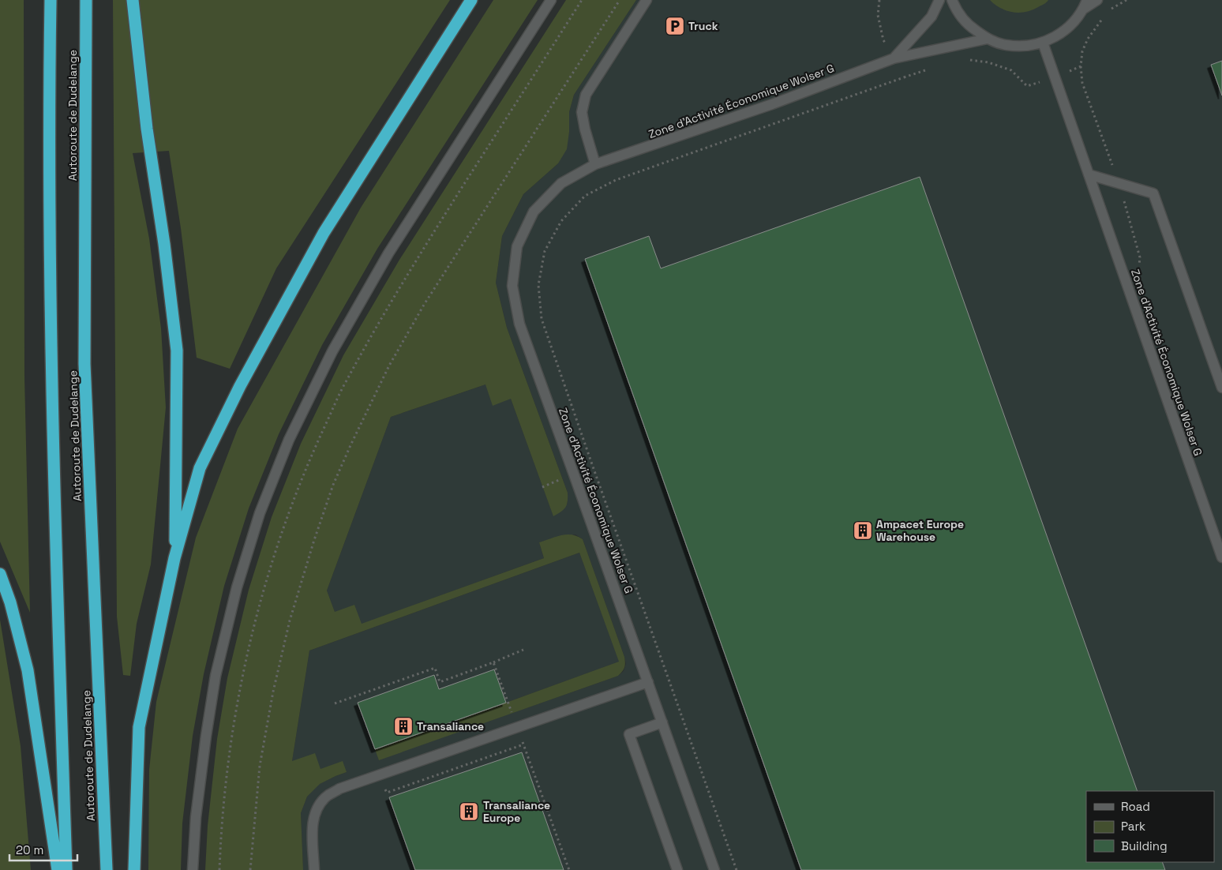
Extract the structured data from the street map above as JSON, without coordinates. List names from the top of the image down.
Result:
{
  "streets": {
    "highway": ["Autoroute de Dudelange"],
    "main road": ["Zone d'Activité Économique Wolser G"]
  },
  "places": {
    "parking": ["Truck"],
    "building": ["Ampacet Europe Warehouse", "Transaliance", "Transaliance Europe"]
  },
  "legend": ["Road", "Park", "Building"],
  "scale_bar": "20 m"
}
